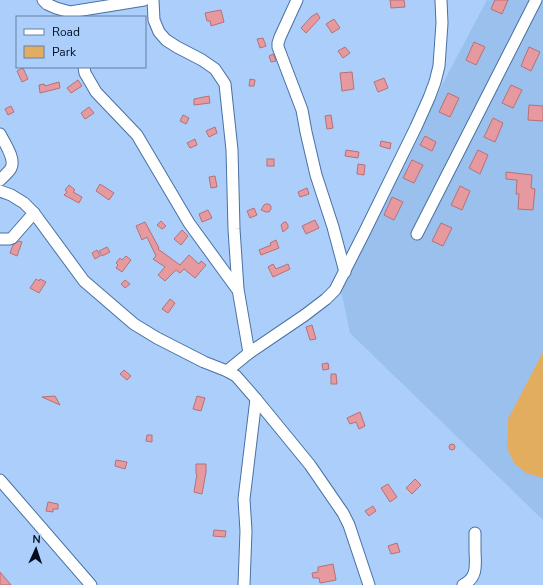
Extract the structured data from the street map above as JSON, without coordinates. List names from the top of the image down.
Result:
{
  "legend": ["Road", "Park"],
  "north": "top"
}
